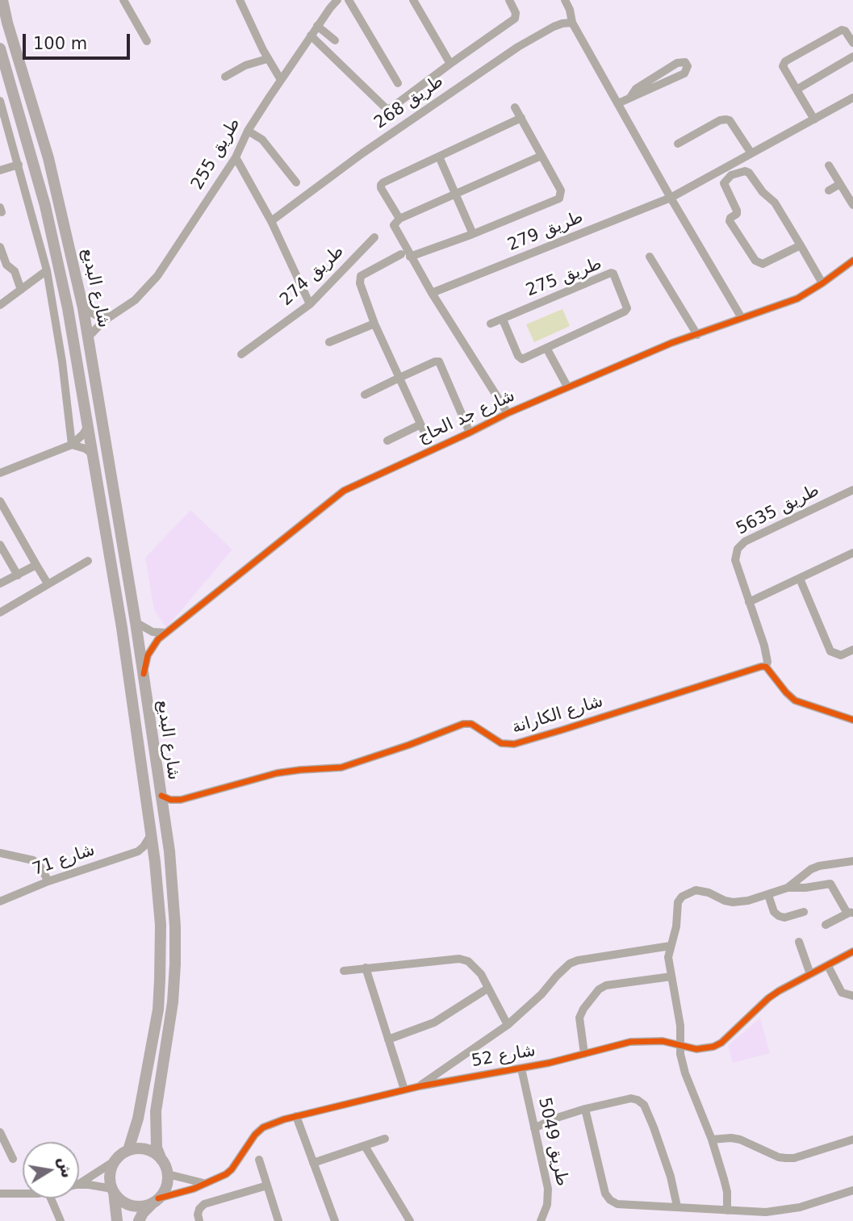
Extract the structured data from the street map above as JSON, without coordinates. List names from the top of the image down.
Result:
{
  "streets": {
    "main road": ["شارع البديع"],
    "street": [
      "طريق 268",
      "طريق 255",
      "طريق 279",
      "طريق 274",
      "طريق 275",
      "شارع جد الحاج",
      "طريق 5635",
      "شارع الكارانة",
      "شارع 71",
      "شارع 52",
      "طريق 5049"
    ]
  },
  "crossings": [
    ["طريق 255", "شارع البديع"],
    ["شارع البديع", "شارع جد الحاج"],
    ["شارع البديع", "شارع الكارانة"],
    ["شارع البديع", "شارع 52"],
    ["طريق 5635", "شارع الكارانة"],
    ["شارع 52", "طريق 5049"]
  ],
  "scale_bar": "100 m",
  "north": "right"
}
